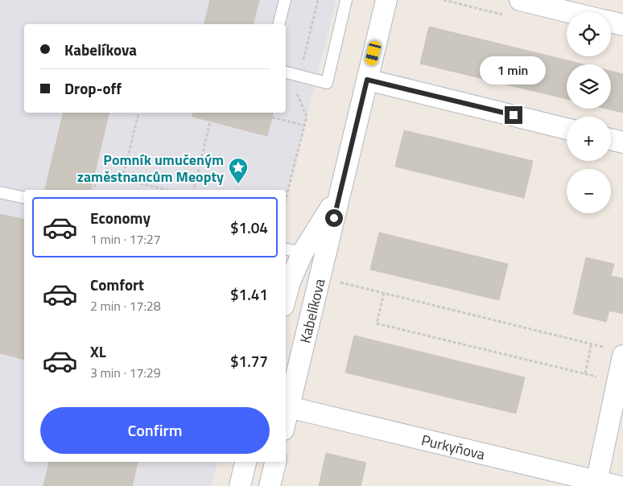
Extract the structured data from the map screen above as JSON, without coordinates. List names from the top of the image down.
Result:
{
  "streets": {
    "street": ["Kabelíkova", "Purkyňova"]
  },
  "crossings": [
    ["Kabelíkova", "Purkyňova"]
  ],
  "places": {
    "place": ["Pomník umučeným zaměstnancům Meopty"]
  },
  "page": {
    "map_buttons": ["+", "−"],
    "banner": ["Kabelíkova", "Drop-off"],
    "bubble": "1 min",
    "list": [
      {
        "name": "Economy",
        "note": "1 min · 17:27",
        "value": "$1.04"
      },
      {
        "name": "Comfort",
        "note": "2 min · 17:28",
        "value": "$1.41"
      },
      {
        "name": "XL",
        "note": "3 min · 17:29",
        "value": "$1.77"
      }
    ],
    "buttons": "Confirm"
  }
}
